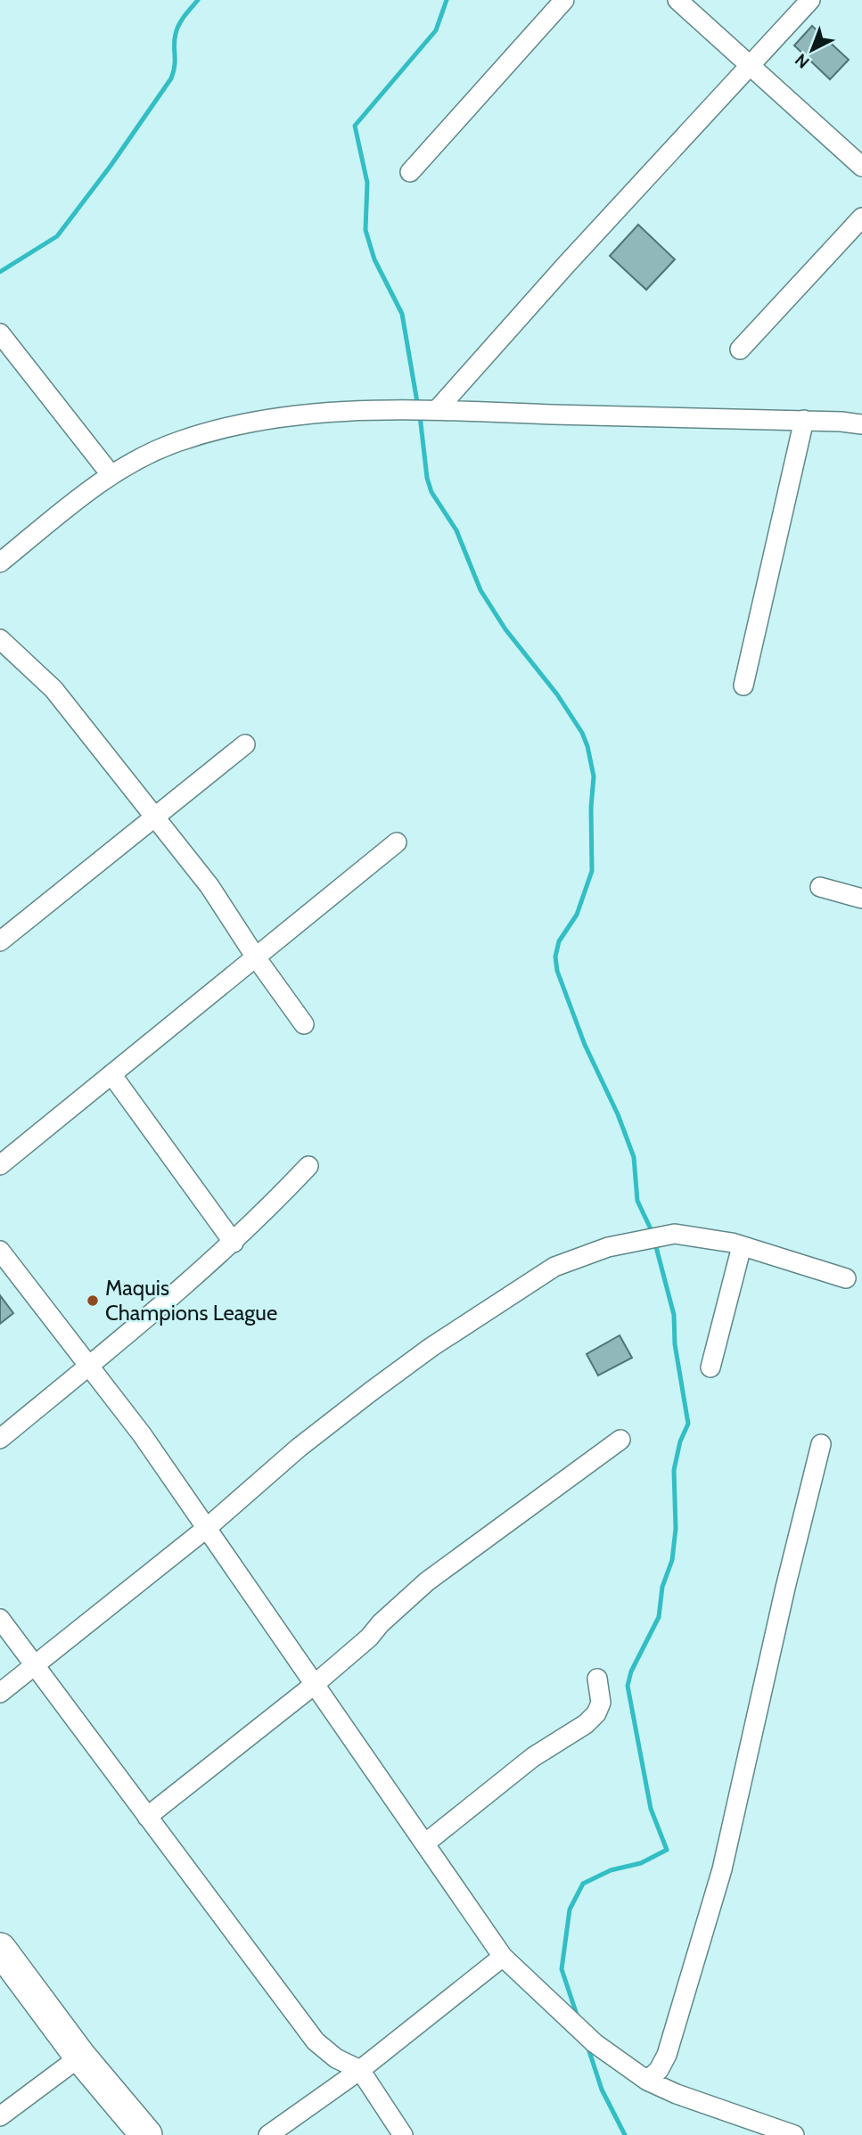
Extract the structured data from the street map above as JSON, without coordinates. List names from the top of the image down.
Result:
{
  "places": ["Maquis Champions League"],
  "north": "bottom left"
}
